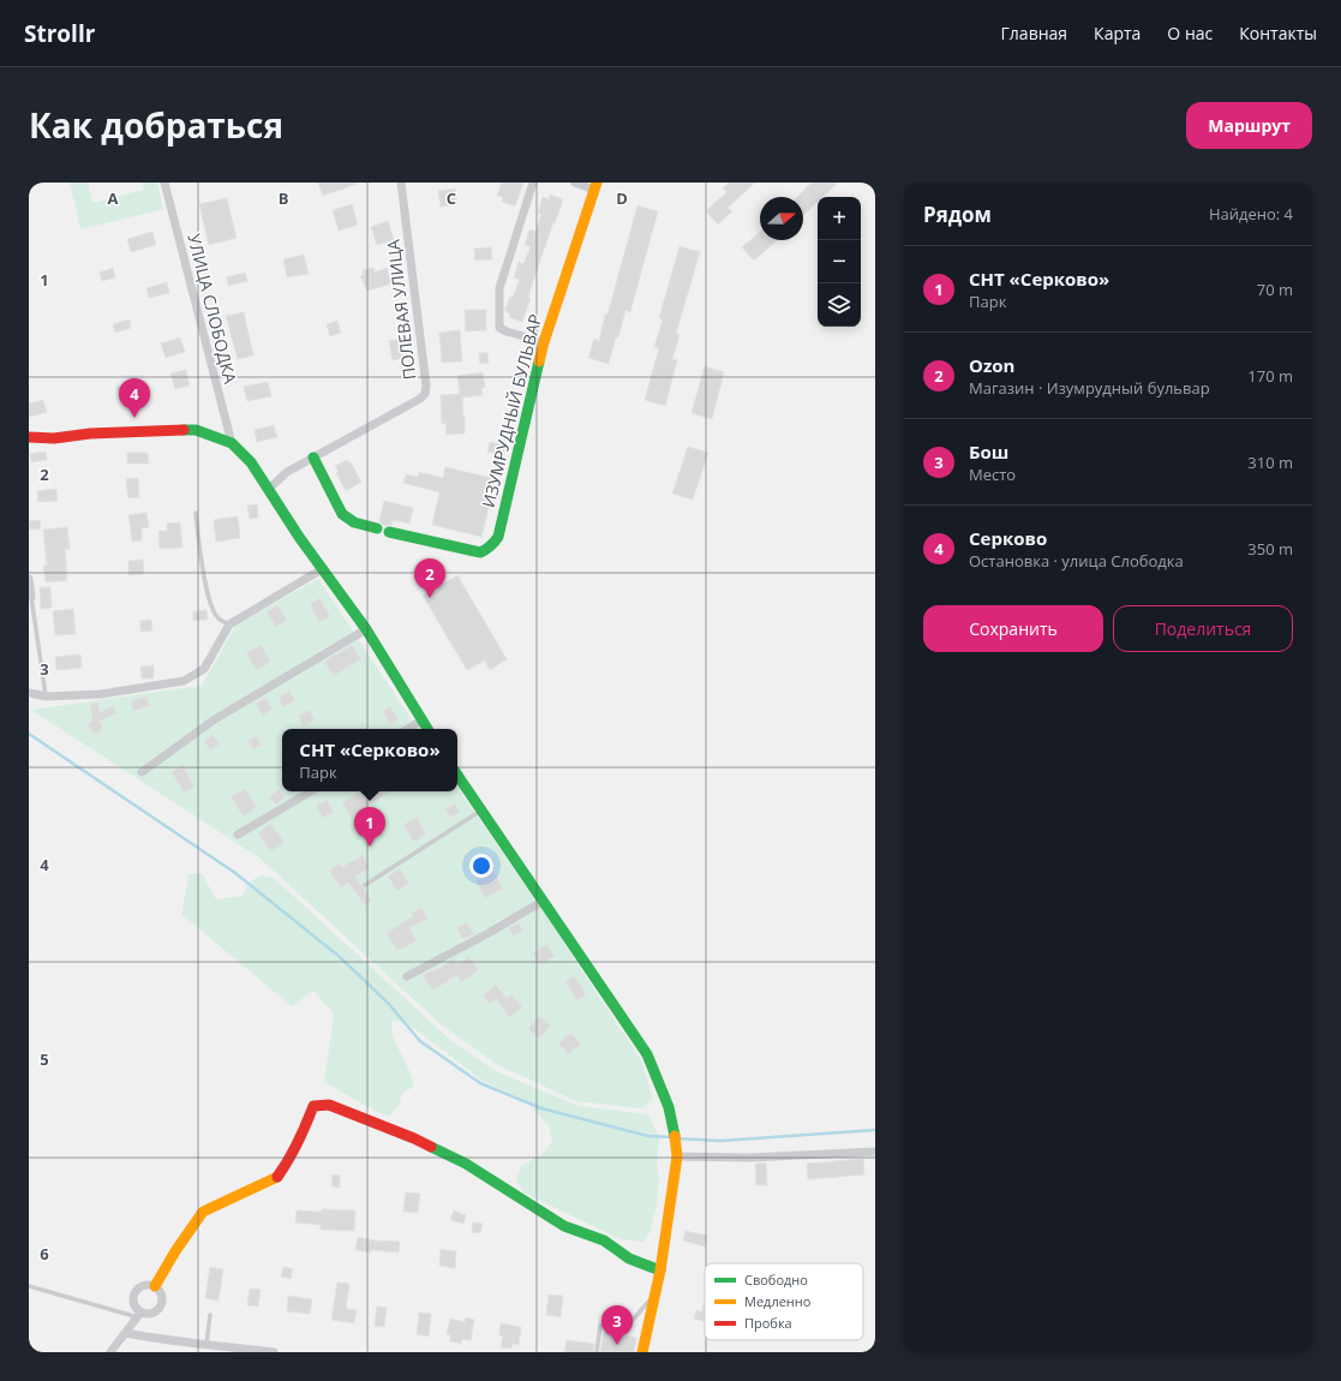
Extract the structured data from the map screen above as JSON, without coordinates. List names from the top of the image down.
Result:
{
  "streets": {
    "main road": ["ИЗУМРУДНЫЙ БУЛЬВАР"],
    "street": ["УЛИЦА СЛОБОДКА", "ПОЛЕВАЯ УЛИЦА"]
  },
  "legend": ["Свободно", "Медленно", "Пробка"],
  "north": "right",
  "page": {
    "header": "Strollr",
    "nav": [
      "Главная",
      "Карта",
      "О нас",
      "Контакты"
    ],
    "title": "Как добраться",
    "buttons": [
      "Маршрут",
      ["Сохранить", "Поделиться"]
    ],
    "heading": ["Рядом", "Найдено: 4"],
    "map_buttons": ["+", "−"],
    "list": [
      {
        "mark": "1",
        "name": "СНТ «Серково»",
        "note": "Парк",
        "value": "70 m"
      },
      {
        "mark": "2",
        "name": "Ozon",
        "note": "Магазин · Изумрудный бульвар",
        "value": "170 m"
      },
      {
        "mark": "3",
        "name": "Бош",
        "note": "Место",
        "value": "310 m"
      },
      {
        "mark": "4",
        "name": "Серково",
        "note": "Остановка · улица Слободка",
        "value": "350 m"
      }
    ],
    "pins": [
      "4",
      "2",
      "1",
      "3"
    ],
    "popup": ["СНТ «Серково»", "Парк"]
  },
  "grid": {
    "columns": [
      "A",
      "B",
      "C",
      "D"
    ],
    "rows": [
      "1",
      "2",
      "3",
      "4",
      "5",
      "6"
    ]
  }
}
